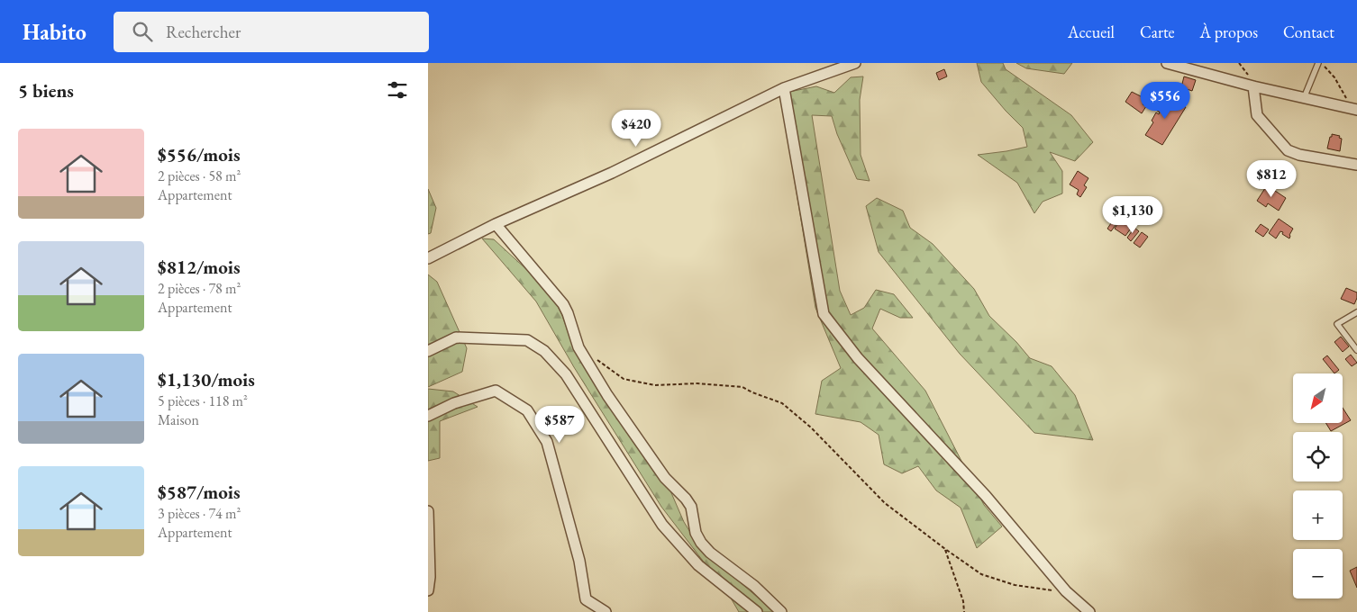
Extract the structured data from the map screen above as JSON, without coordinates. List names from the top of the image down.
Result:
{
  "north": "bottom left",
  "page": {
    "header": "Habito",
    "search": "Rechercher",
    "nav": [
      "Accueil",
      "Carte",
      "À propos",
      "Contact"
    ],
    "heading": "5 biens",
    "price": [
      "$556",
      "$420",
      "$812",
      "$1,130",
      "$587"
    ],
    "list": [
      {
        "name": "$556/mois",
        "note": "2 pièces · 58 m² · Appartement"
      },
      {
        "name": "$812/mois",
        "note": "2 pièces · 78 m² · Appartement"
      },
      {
        "name": "$1,130/mois",
        "note": "5 pièces · 118 m² · Maison"
      },
      {
        "name": "$587/mois",
        "note": "3 pièces · 74 m² · Appartement"
      }
    ],
    "map_buttons": ["+", "−"]
  }
}
